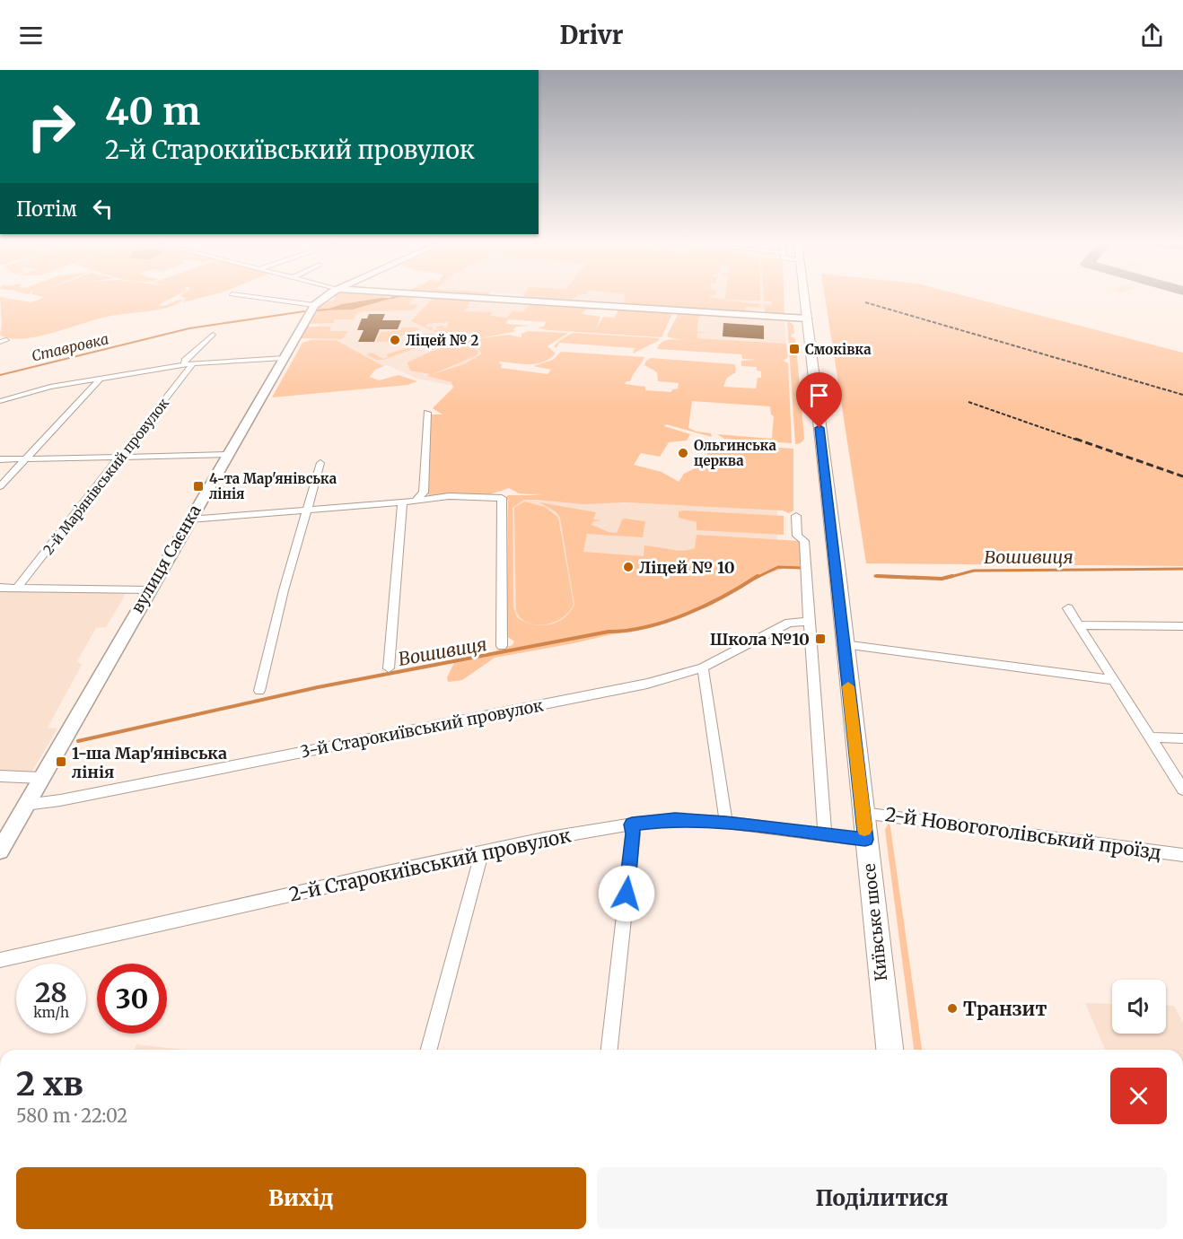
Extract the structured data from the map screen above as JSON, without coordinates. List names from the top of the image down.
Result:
{
  "streets": {
    "main road": ["Київське шосе"],
    "street": [
      "2-й Марʼянівський провулок",
      "вулиця Саєнка",
      "3-й Старокиївський провулок",
      "2-й Новогоголівський проїзд",
      "2-й Старокиївський провулок"
    ]
  },
  "crossings": [
    ["вулиця Саєнка", "3-й Старокиївський провулок"],
    ["2-й Новогоголівський проїзд", "Київське шосе"],
    ["2-й Старокиївський провулок", "Київське шосе"]
  ],
  "water": ["Ставровка", "Вошивиця"],
  "places": {
    "other": [
      "Ліцей № 2",
      "Ольгинська церква",
      "Ліцей № 10",
      "Транзит"
    ],
    "transit": [
      "Смоківка",
      "4-та Мар'янівська лінія",
      "Школа №10",
      "1-ша Мар'янівська лінія"
    ]
  },
  "page": {
    "header": "Drivr",
    "turn": ["40 m", "2-й Старокиївський провулок"],
    "then": "Потім",
    "speed": "28 km/h",
    "limit": "30",
    "heading": ["2 хв", "580 m · 22:02"],
    "buttons": ["Вихід", "Поділитися"]
  }
}
